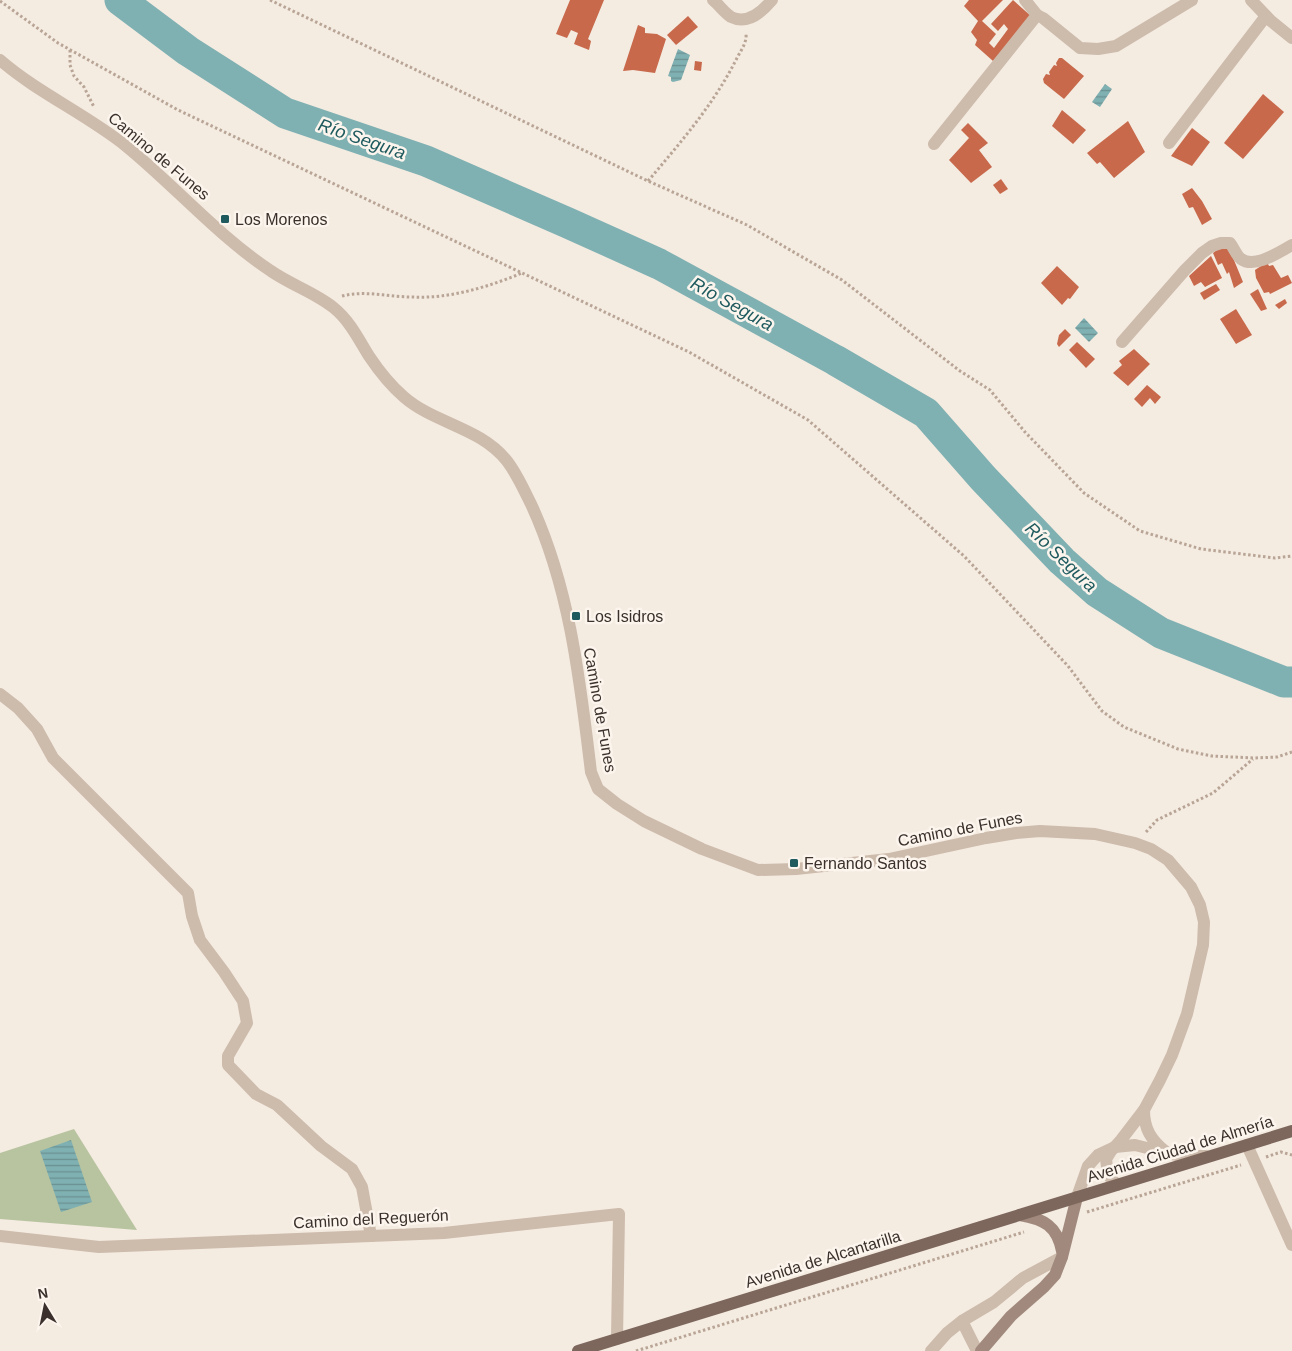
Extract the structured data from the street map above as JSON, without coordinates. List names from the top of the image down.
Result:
{
  "streets": {
    "main road": ["Avenida Ciudad de Almería", "Avenida de Alcantarilla"],
    "street": ["Camino de Funes", "Camino del Reguerón"]
  },
  "crossings": [
    ["Avenida Ciudad de Almería", "Avenida de Alcantarilla"],
    ["Camino del Reguerón", "Avenida de Alcantarilla"]
  ],
  "water": ["Río Segura"],
  "places": {
    "transit": ["Los Morenos", "Los Isidros", "Fernando Santos"]
  },
  "north": "top"
}
